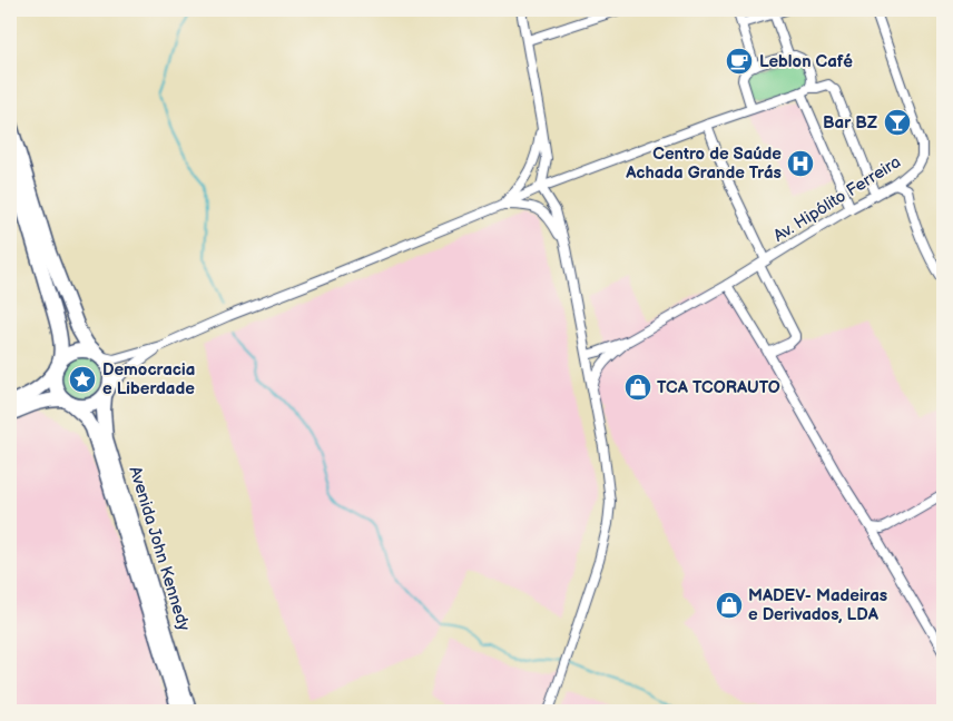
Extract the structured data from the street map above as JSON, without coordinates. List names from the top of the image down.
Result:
{
  "streets": {
    "main road": ["Avenida John Kennedy"],
    "street": ["Av. Hipólito Ferreira"]
  },
  "places": {
    "cafe": ["Leblon Café"],
    "bar": ["Bar BZ"],
    "hospital": ["Centro de Saúde Achada Grande Trás"],
    "place": ["Democracia e Liberdade"],
    "shop": ["TCA TCORAUTO", "MADEV- Madeiras e Derivados, LDA"]
  }
}
